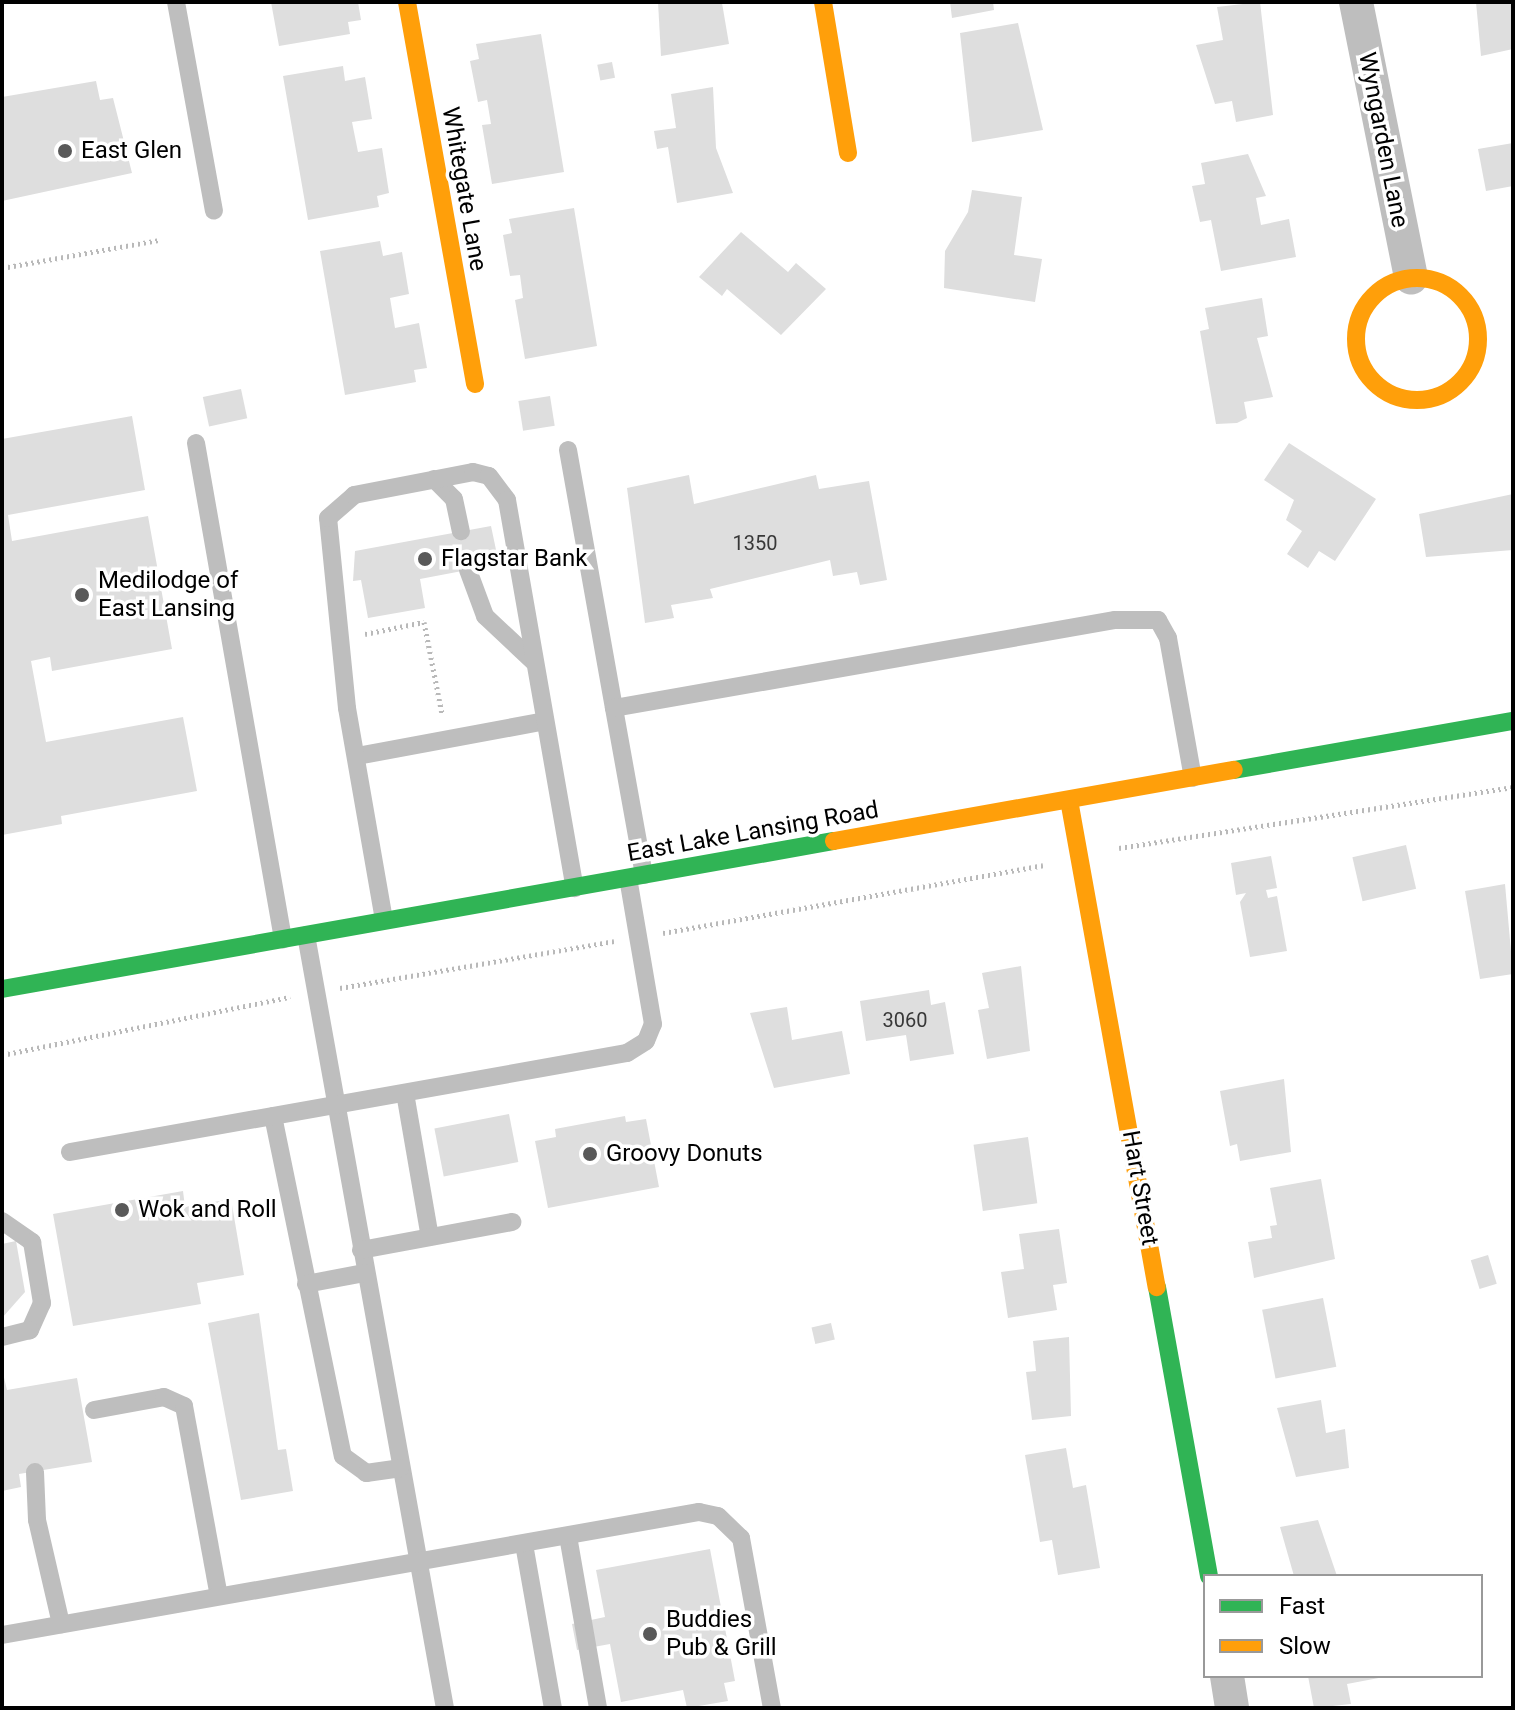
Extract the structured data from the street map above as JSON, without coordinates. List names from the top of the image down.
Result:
{
  "streets": {
    "street": [
      "Wyngarden Lane",
      "Whitegate Lane",
      "East Lake Lansing Road",
      "Hart Street"
    ]
  },
  "crossings": [
    ["East Lake Lansing Road", "Hart Street"]
  ],
  "places": [
    "East Glen",
    "Flagstar Bank",
    "Medilodge of East Lansing",
    "Groovy Donuts",
    "Wok and Roll",
    "Buddies Pub & Grill"
  ],
  "house_numbers": ["1350", "3060"],
  "legend": ["Fast", "Slow"]
}
